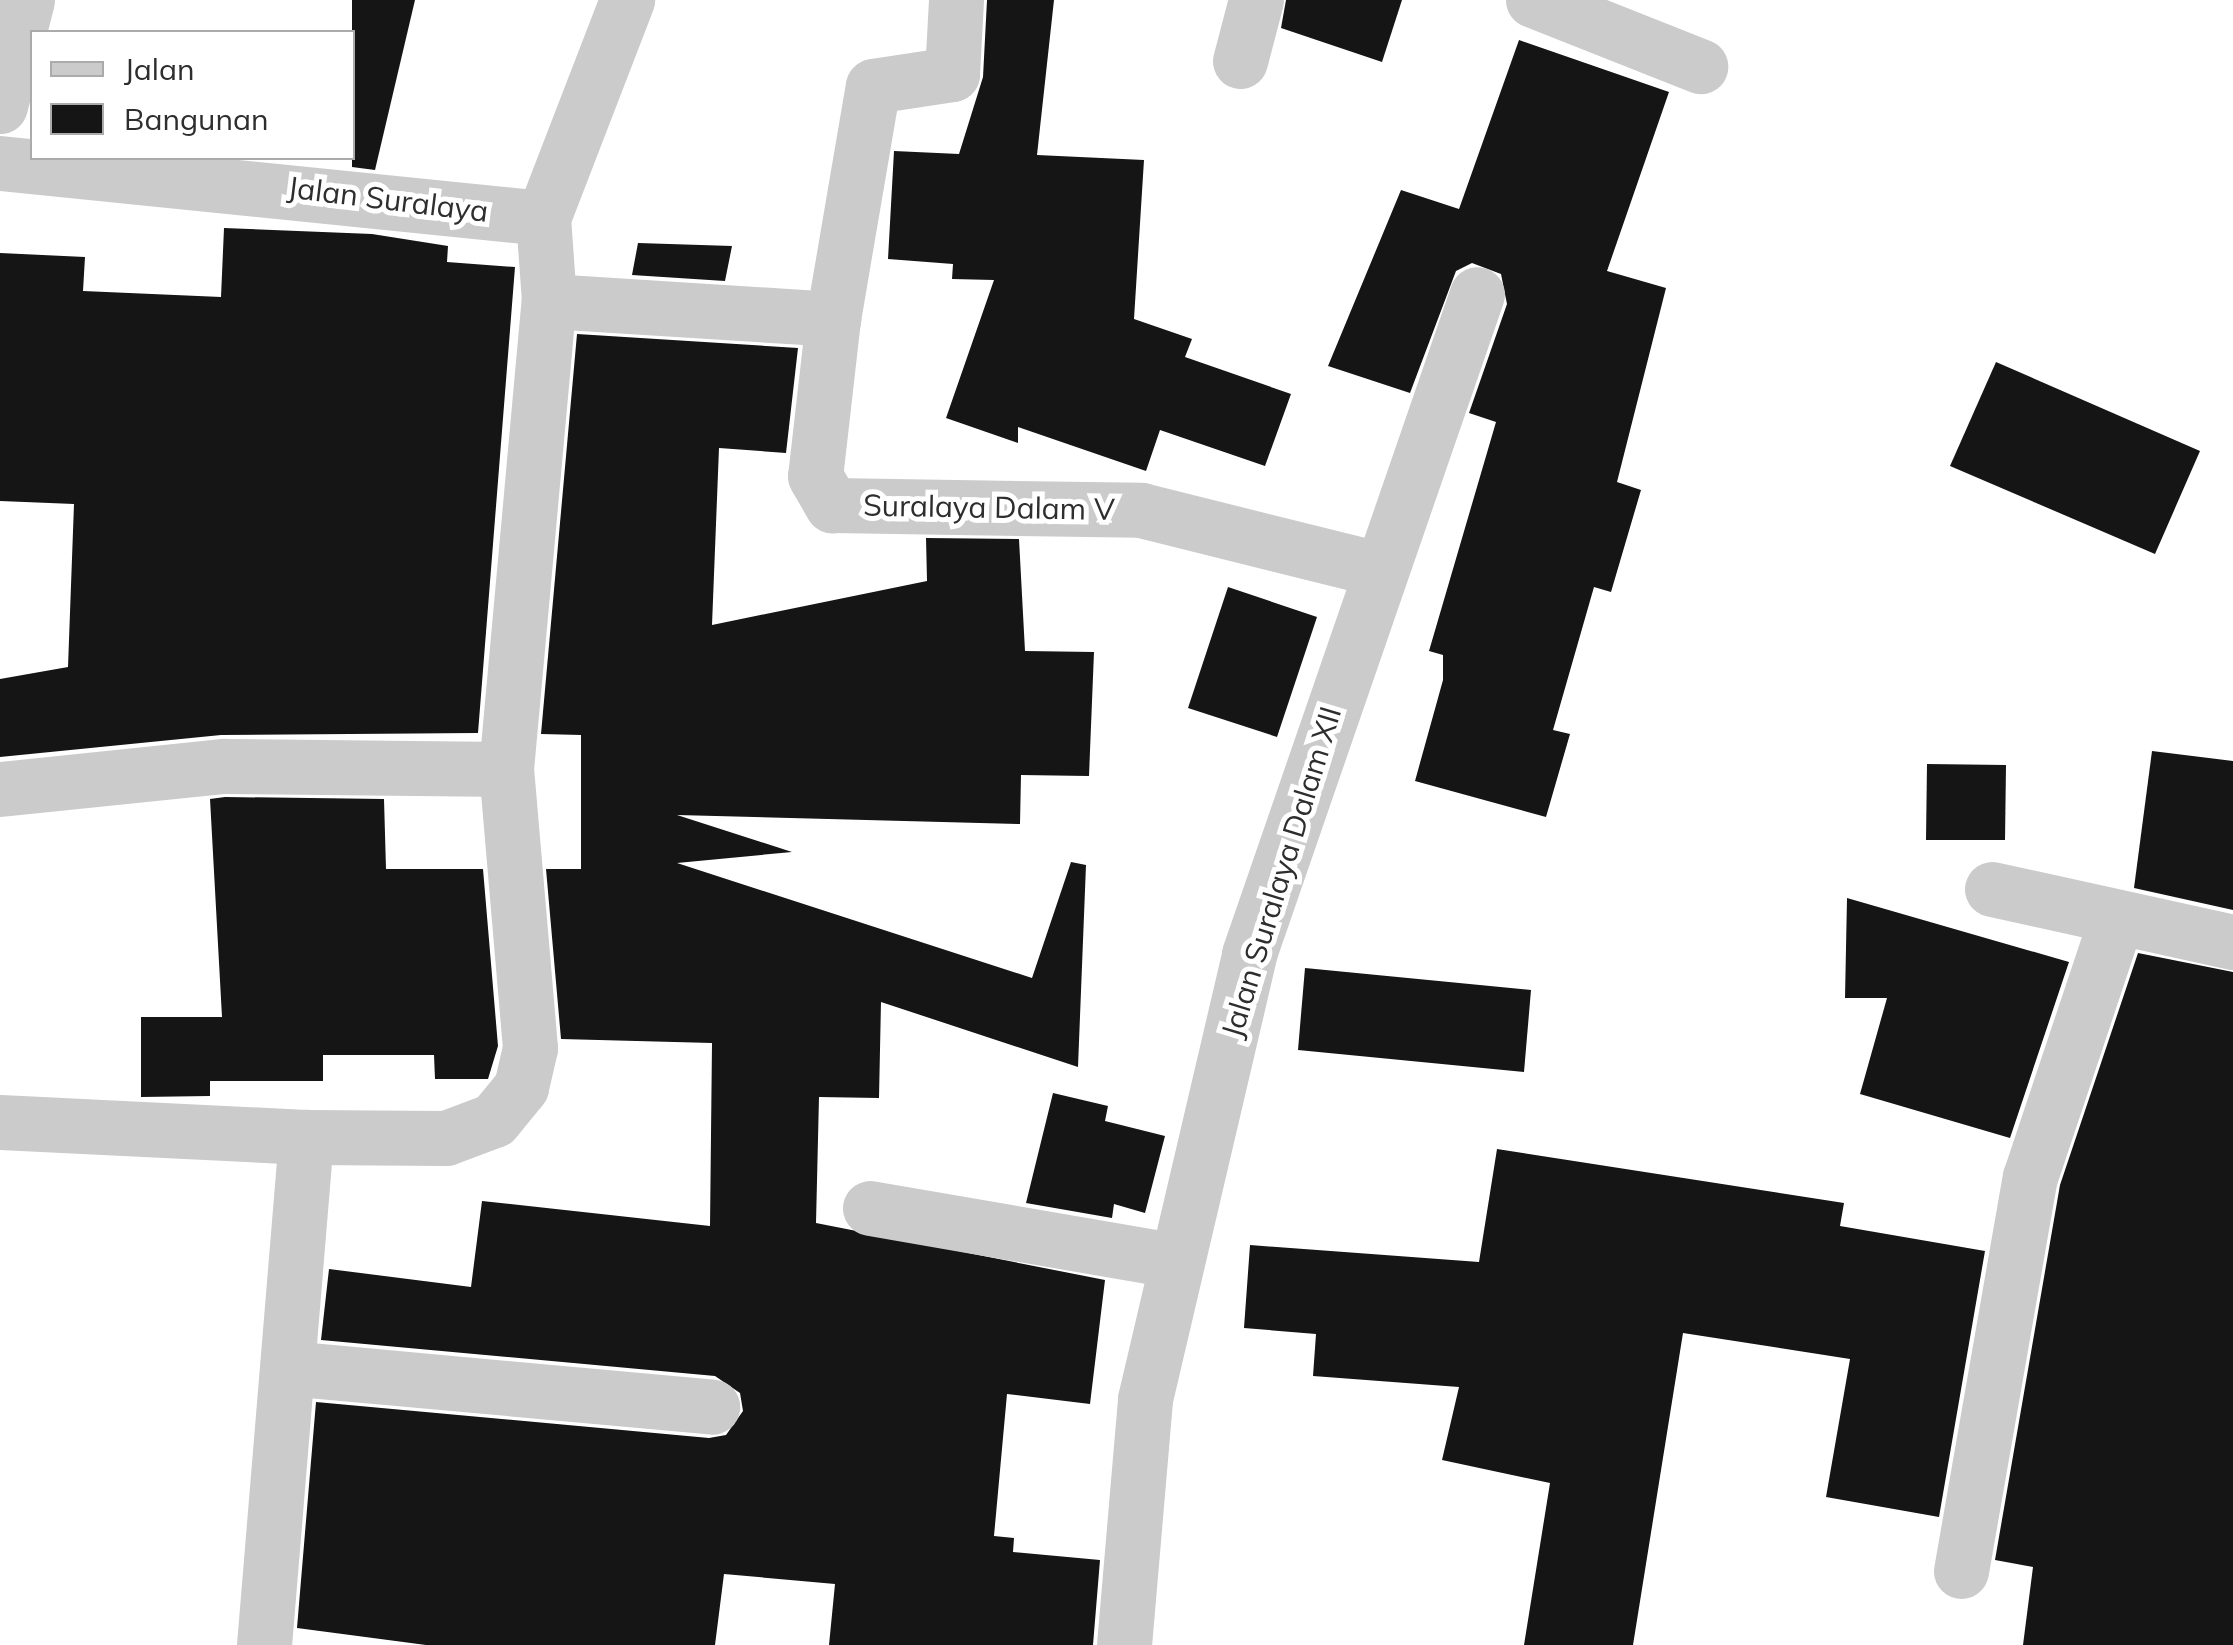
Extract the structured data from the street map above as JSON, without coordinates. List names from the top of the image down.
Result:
{
  "streets": {
    "street": ["Jalan Suralaya", "Suralaya Dalam V", "Jalan Suralaya Dalam XII"]
  },
  "crossings": [
    ["Suralaya Dalam V", "Jalan Suralaya Dalam XII"]
  ],
  "legend": ["Jalan", "Bangunan"]
}
